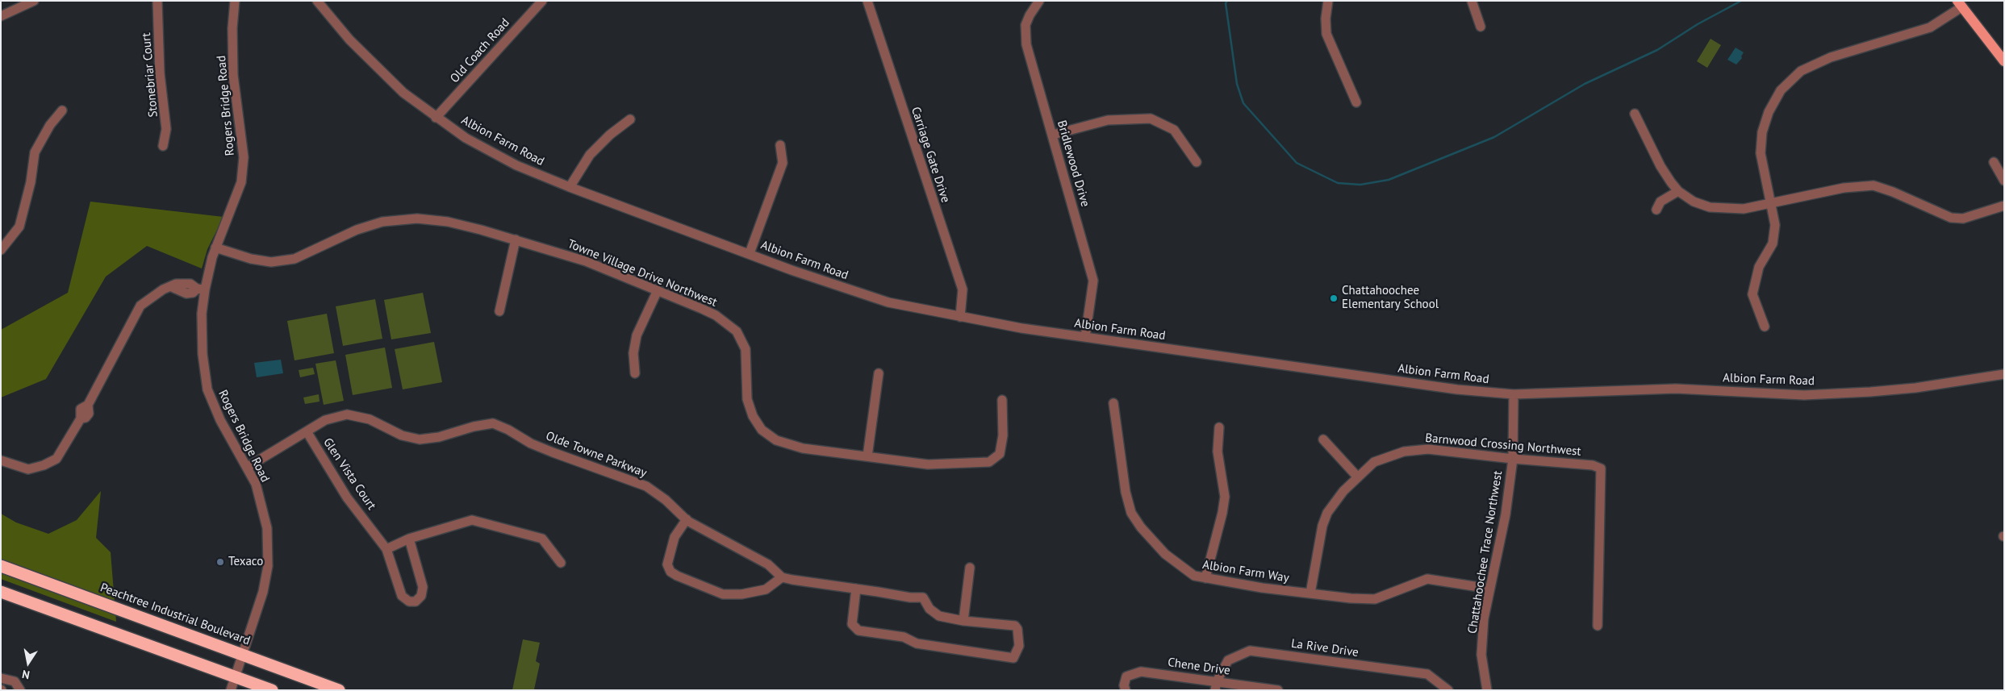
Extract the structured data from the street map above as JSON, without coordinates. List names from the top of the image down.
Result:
{
  "streets": {
    "highway": ["Peachtree Industrial Boulevard"],
    "street": [
      "Old Coach Road",
      "Stonebriar Court",
      "Rogers Bridge Road",
      "Albion Farm Road",
      "Carriage Gate Drive",
      "Bridlewood Drive",
      "Towne Village Drive Northwest",
      "Barnwood Crossing Northwest",
      "Olde Towne Parkway",
      "Glen Vista Court",
      "Chattahoochee Trace Northwest",
      "Albion Farm Way",
      "La Rive Drive",
      "Chene Drive"
    ]
  },
  "crossings": [
    ["Old Coach Road", "Albion Farm Road"],
    ["Rogers Bridge Road", "Towne Village Drive Northwest"],
    ["Rogers Bridge Road", "Olde Towne Parkway"],
    ["Rogers Bridge Road", "Peachtree Industrial Boulevard"],
    ["Albion Farm Road", "Carriage Gate Drive"],
    ["Albion Farm Road", "Bridlewood Drive"],
    ["Albion Farm Road", "Chattahoochee Trace Northwest"],
    ["Barnwood Crossing Northwest", "Chattahoochee Trace Northwest"],
    ["Barnwood Crossing Northwest", "Albion Farm Way"],
    ["Olde Towne Parkway", "Glen Vista Court"],
    ["Chattahoochee Trace Northwest", "Albion Farm Way"],
    ["La Rive Drive", "Chene Drive"]
  ],
  "places": ["Chattahoochee Elementary School", "Texaco"],
  "north": "bottom"
}
